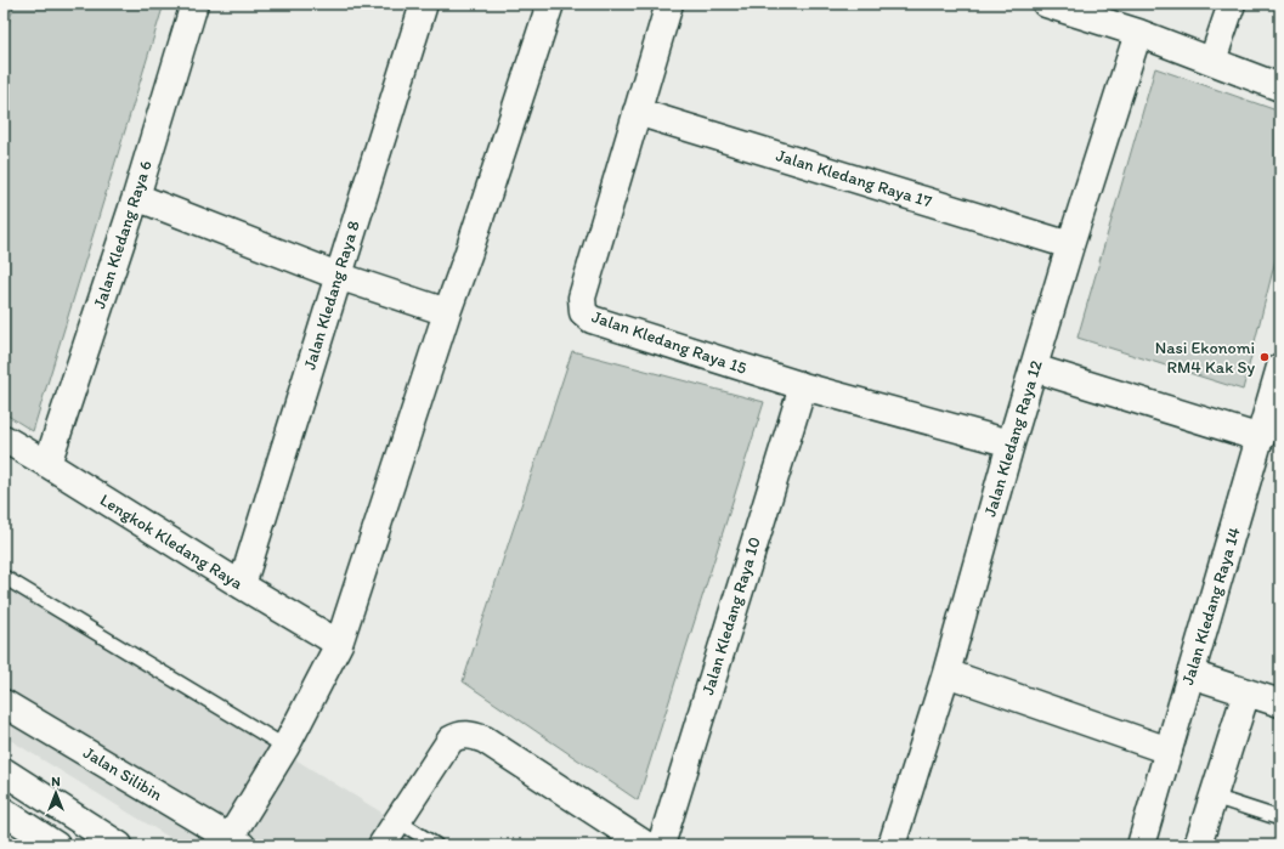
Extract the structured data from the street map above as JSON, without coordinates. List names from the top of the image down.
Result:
{
  "streets": {
    "street": [
      "Jalan Kledang Raya 17",
      "Jalan Kledang Raya 6",
      "Jalan Kledang Raya 8",
      "Jalan Kledang Raya 15",
      "Jalan Kledang Raya 12",
      "Lengkok Kledang Raya",
      "Jalan Kledang Raya 14",
      "Jalan Kledang Raya 10",
      "Jalan Silibin"
    ]
  },
  "crossings": [
    ["Jalan Kledang Raya 17", "Jalan Kledang Raya 15"],
    ["Jalan Kledang Raya 17", "Jalan Kledang Raya 12"],
    ["Jalan Kledang Raya 6", "Lengkok Kledang Raya"],
    ["Jalan Kledang Raya 8", "Lengkok Kledang Raya"],
    ["Jalan Kledang Raya 15", "Jalan Kledang Raya 12"],
    ["Jalan Kledang Raya 15", "Jalan Kledang Raya 10"]
  ],
  "places": ["Nasi Ekonomi RM4 Kak Sy"],
  "north": "top"
}
